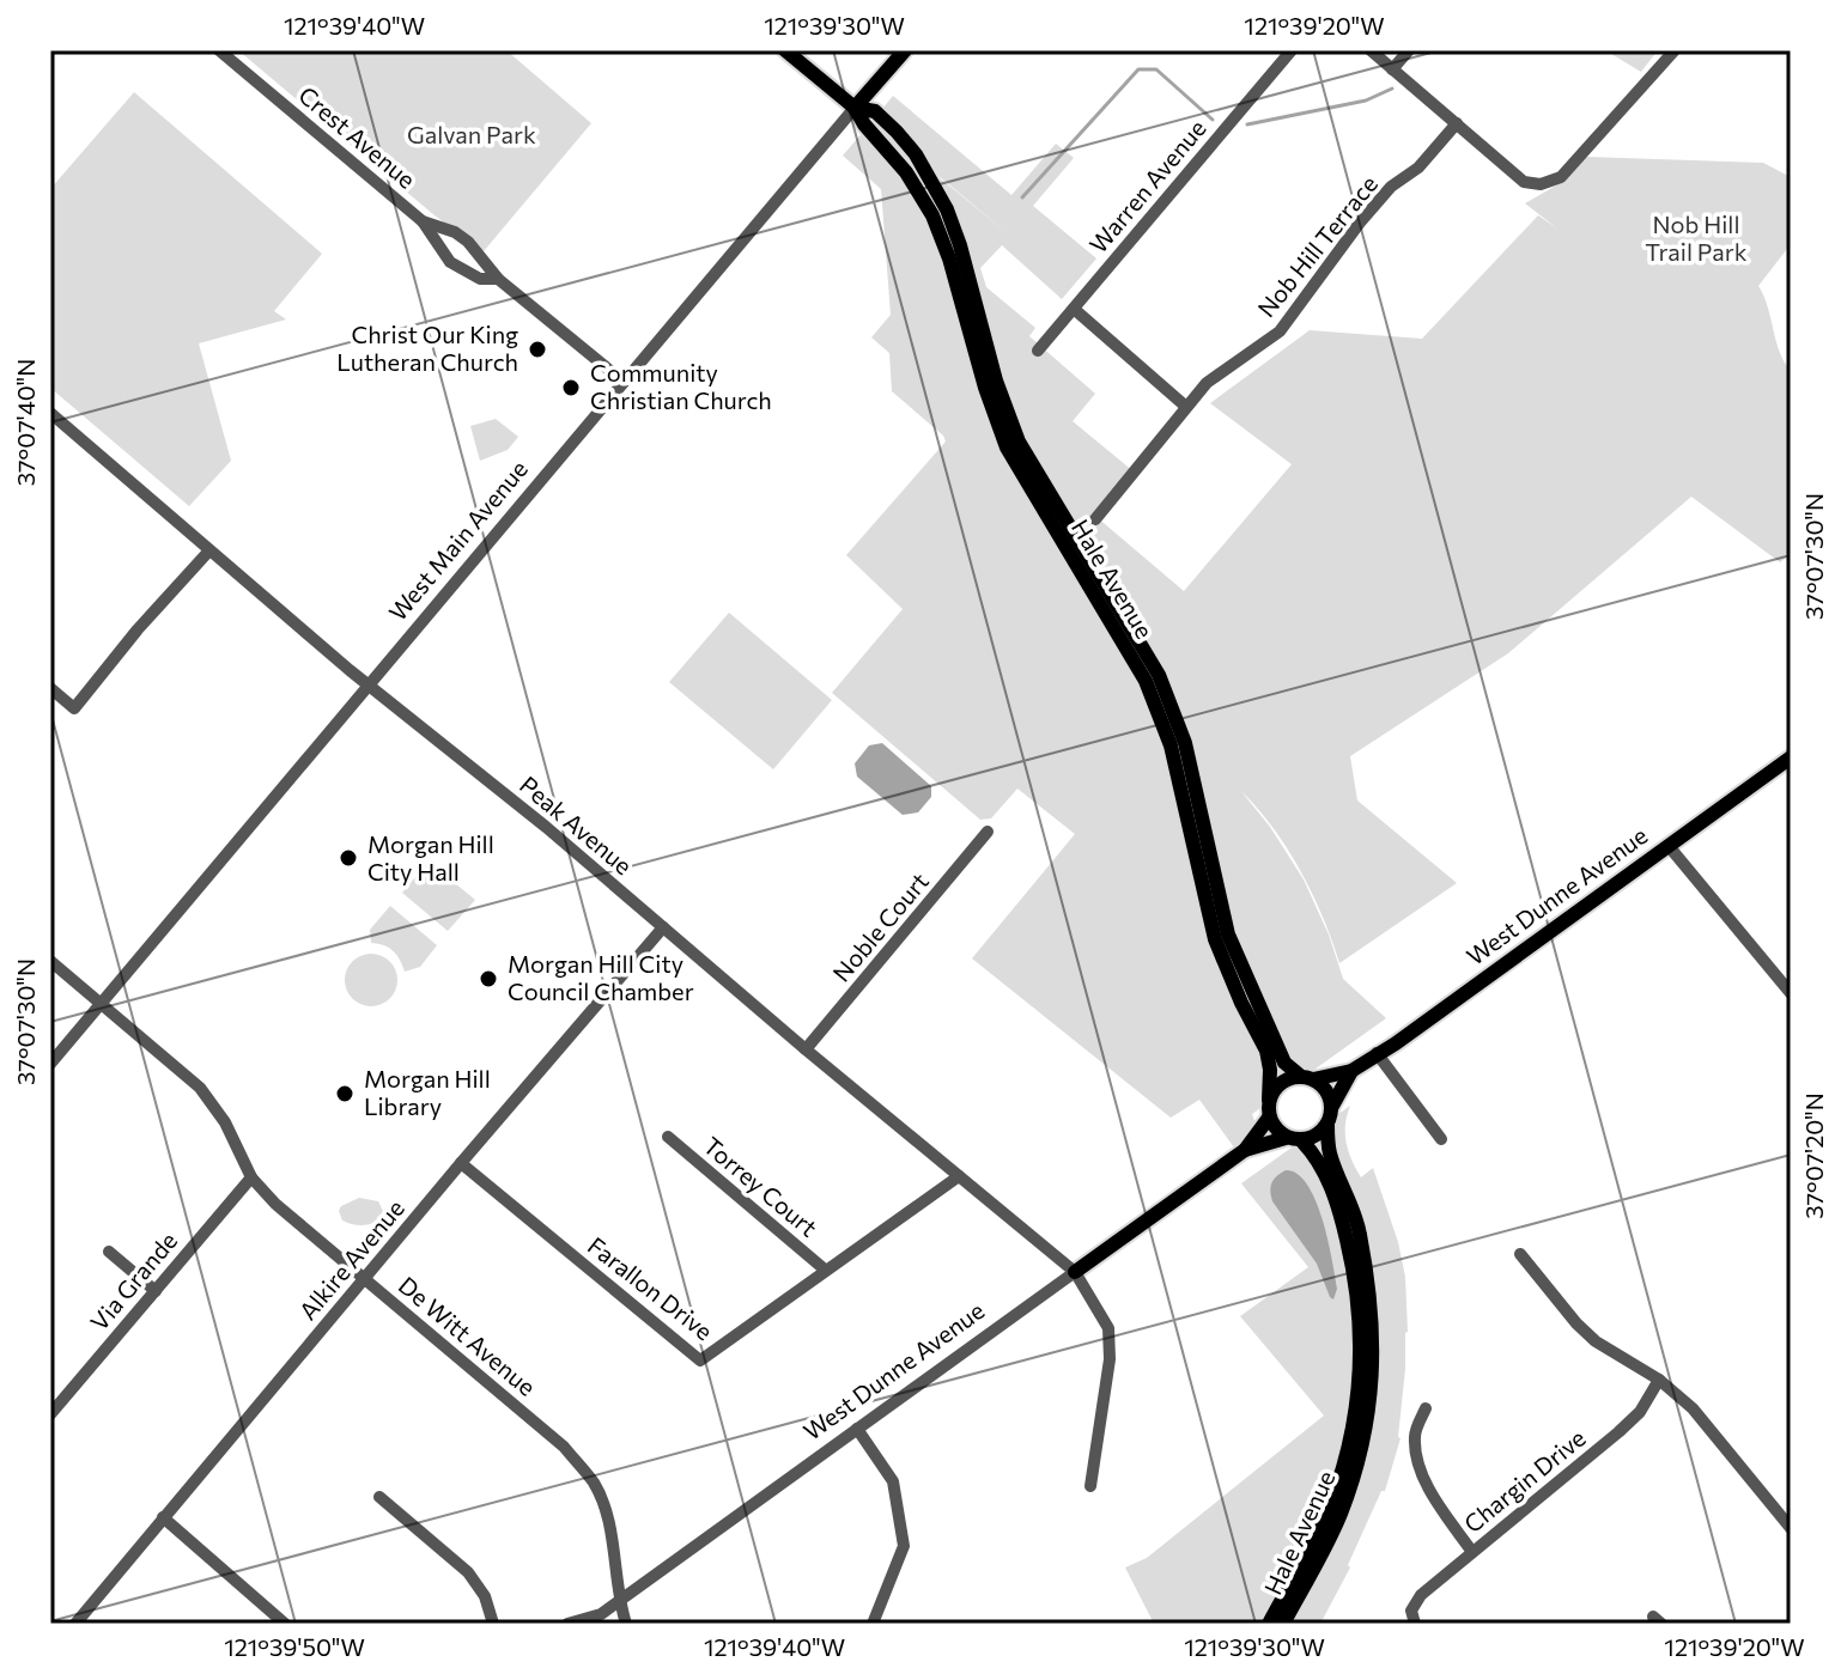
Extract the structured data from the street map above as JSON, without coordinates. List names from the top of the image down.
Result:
{
  "streets": {
    "main road": ["West Main Avenue", "Hale Avenue", "West Dunne Avenue"],
    "street": [
      "Crest Avenue",
      "Warren Avenue",
      "Nob Hill Terrace",
      "Peak Avenue",
      "Noble Court",
      "Torrey Court",
      "Alkire Avenue",
      "Via Grande",
      "Farallon Drive",
      "De Witt Avenue",
      "Chargin Drive"
    ]
  },
  "crossings": [
    ["Crest Avenue", "West Main Avenue"],
    ["West Main Avenue", "Hale Avenue"],
    ["West Main Avenue", "Peak Avenue"],
    ["West Main Avenue", "De Witt Avenue"],
    ["Hale Avenue", "West Dunne Avenue"],
    ["Peak Avenue", "West Dunne Avenue"],
    ["Peak Avenue", "Noble Court"],
    ["Peak Avenue", "Alkire Avenue"],
    ["Peak Avenue", "Farallon Drive"],
    ["West Dunne Avenue", "De Witt Avenue"],
    ["Torrey Court", "Farallon Drive"],
    ["Alkire Avenue", "Farallon Drive"],
    ["Alkire Avenue", "De Witt Avenue"],
    ["Via Grande", "De Witt Avenue"]
  ],
  "parks": ["Galvan Park", "Nob Hill Trail Park"],
  "places": [
    "Christ Our King Lutheran Church",
    "Community Christian Church",
    "Morgan Hill City Hall",
    "Morgan Hill City Council Chamber",
    "Morgan Hill Library"
  ],
  "coordinates": [
    "121°39'40\"W",
    "121°39'30\"W",
    "121°39'20\"W",
    "37°07'40\"N",
    "37°07'30\"N",
    "37°07'20\"N",
    "121°39'50\"W"
  ]
}
